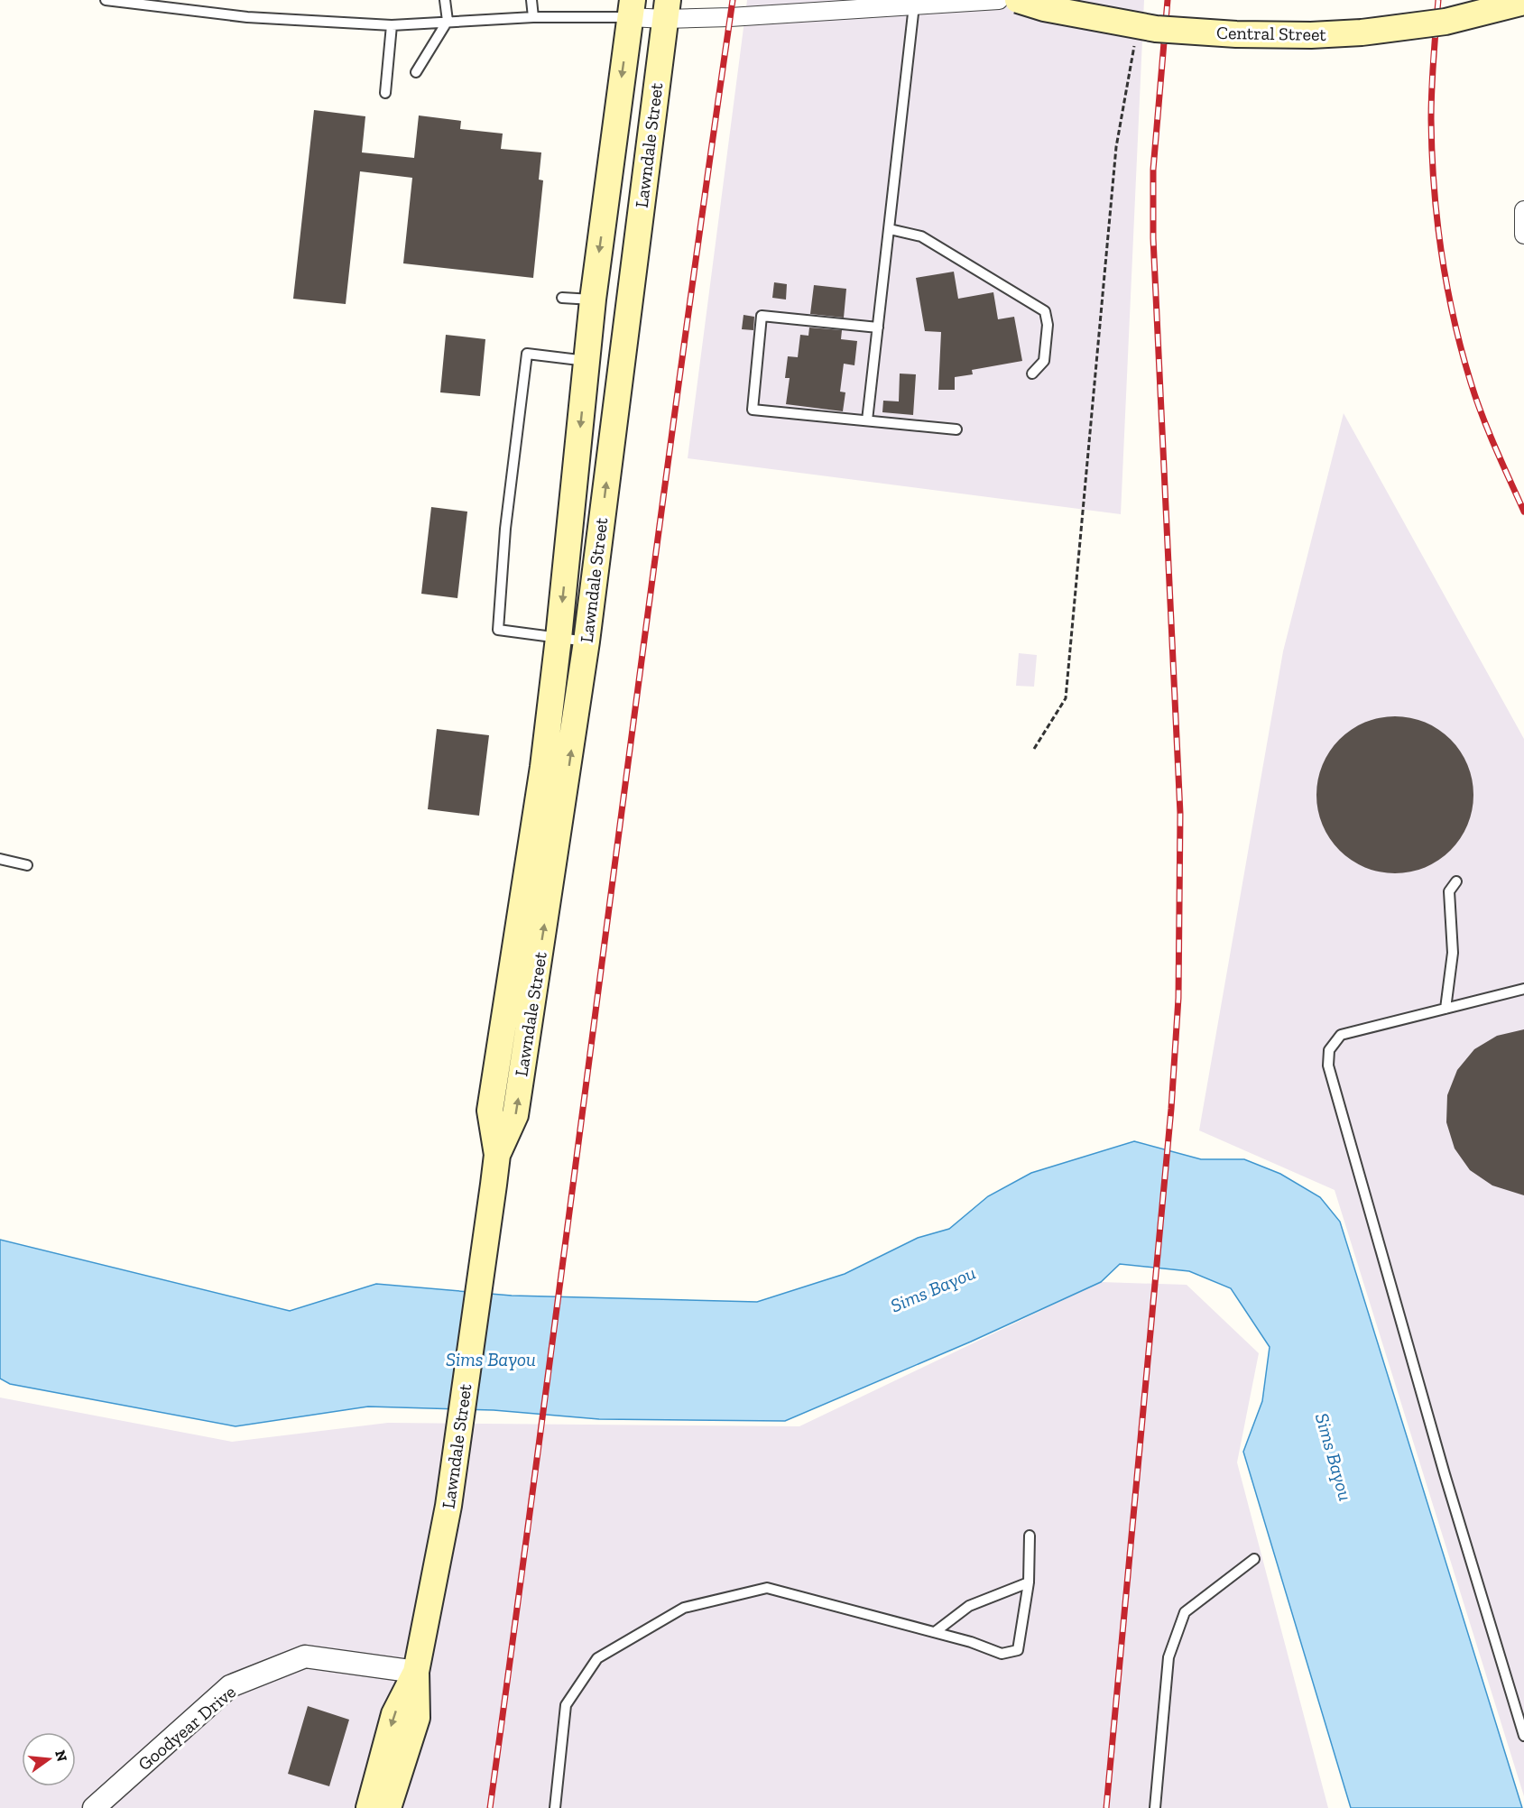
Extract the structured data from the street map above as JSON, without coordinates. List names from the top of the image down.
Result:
{
  "streets": {
    "main road": ["Central Street", "Lawndale Street"],
    "street": ["Goodyear Drive"]
  },
  "crossings": [
    ["Lawndale Street", "Goodyear Drive"]
  ],
  "water": ["Sims Bayou"],
  "north": "right"
}
